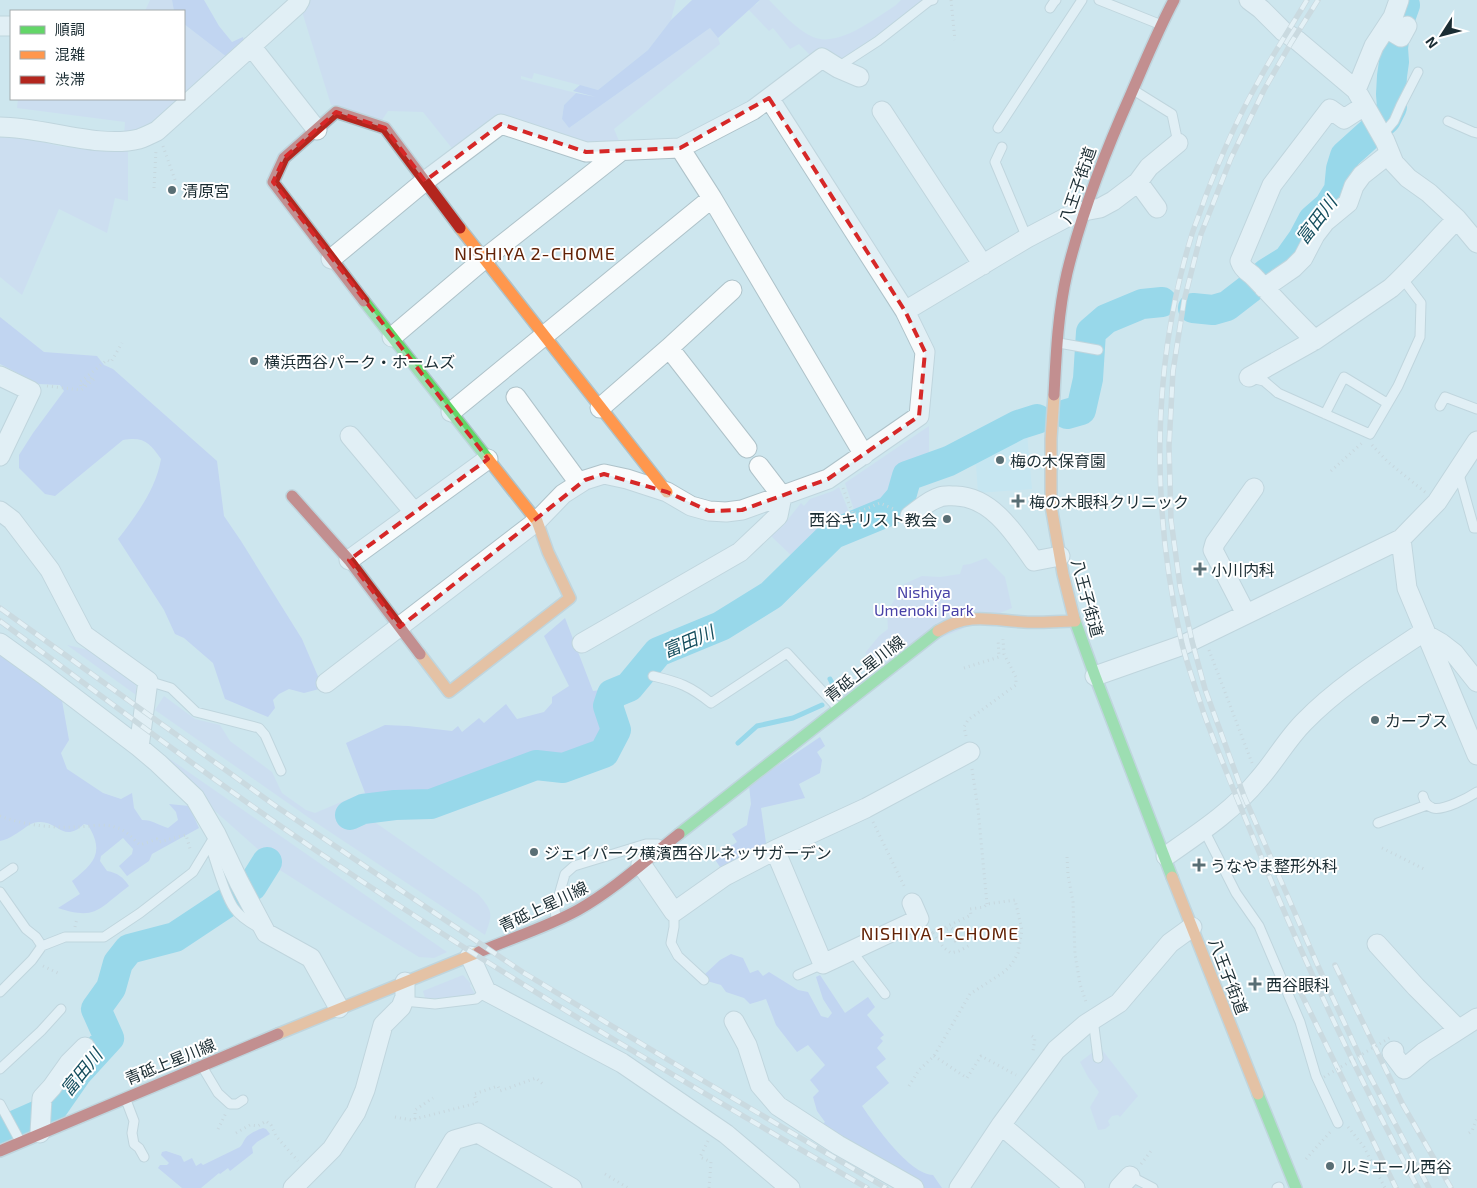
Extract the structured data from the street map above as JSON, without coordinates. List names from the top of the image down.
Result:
{
  "streets": {
    "main road": ["八王子街道", "青砥上星川線"]
  },
  "crossings": [
    ["八王子街道", "青砥上星川線"]
  ],
  "districts": ["NISHIYA 2-CHOME", "NISHIYA 1-CHOME"],
  "water": ["富田川"],
  "parks": ["Nishiya Umenoki Park"],
  "places": {
    "other": [
      "清原宮",
      "横浜西谷パーク・ホームズ",
      "梅の木保育園",
      "西谷キリスト教会",
      "カーブス",
      "ジェイパーク横濱西谷ルネッサガーデン",
      "ルミエール西谷"
    ],
    "health": [
      "梅の木眼科クリニック",
      "小川内科",
      "うなやま整形外科",
      "西谷眼科"
    ]
  },
  "legend": ["順調", "混雑", "渋滞"],
  "north": "bottom left"
}
